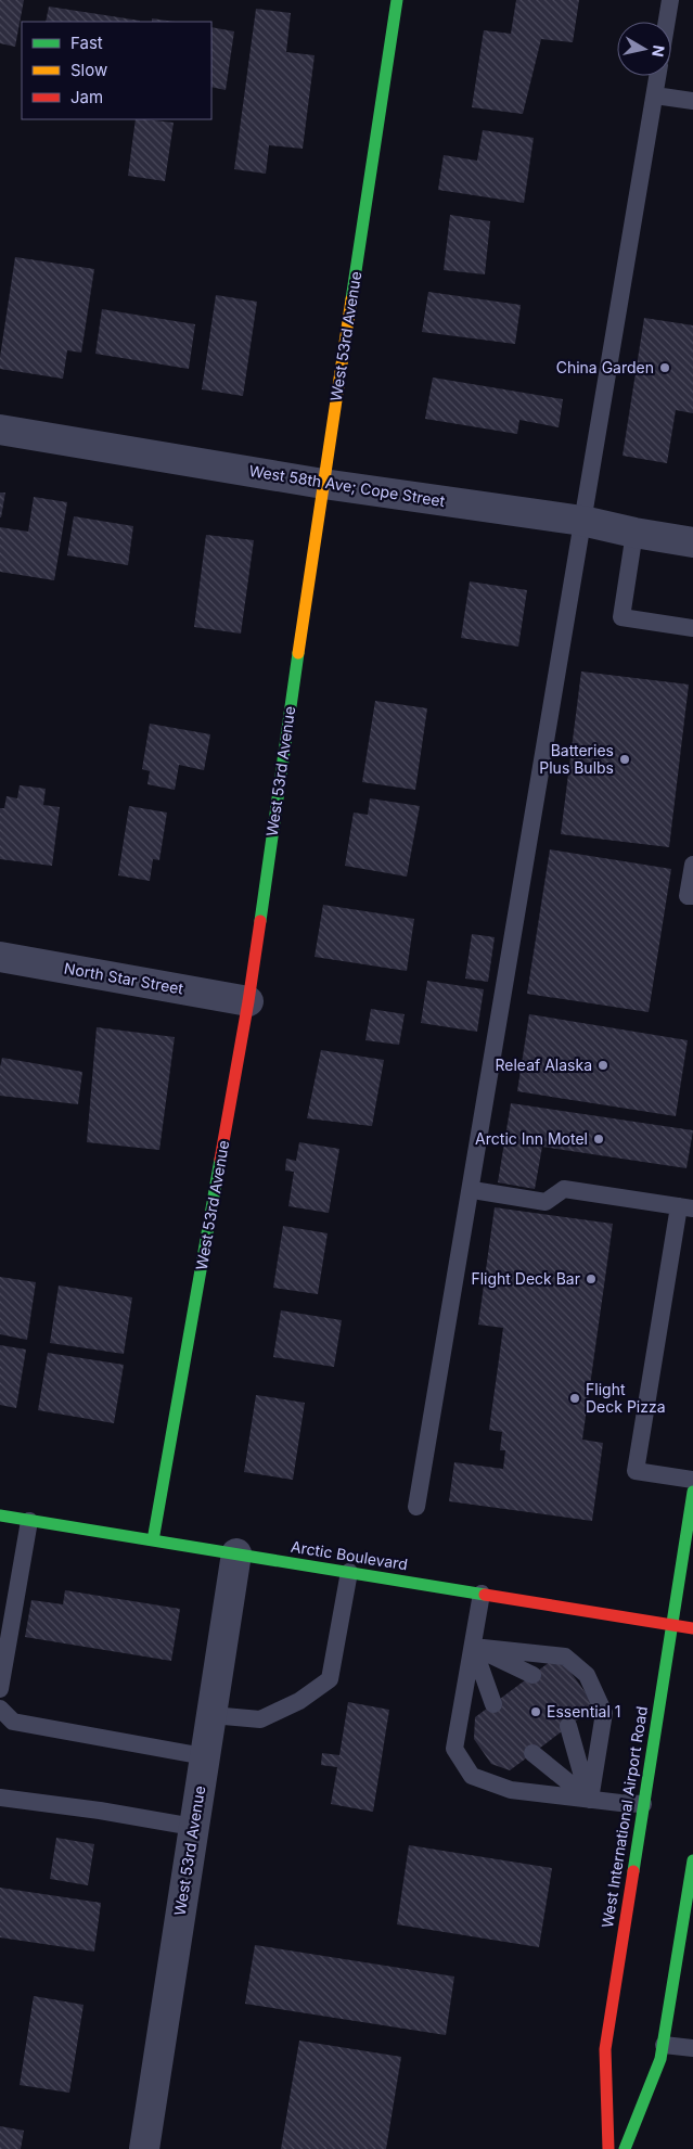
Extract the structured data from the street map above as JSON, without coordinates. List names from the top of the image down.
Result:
{
  "streets": {
    "main road": ["West 53rd Avenue", "Arctic Boulevard", "West International Airport Road"],
    "street": ["West 58th Ave; Cope Street", "North Star Street"]
  },
  "crossings": [
    ["West 53rd Avenue", "West 58th Ave; Cope Street"],
    ["West 53rd Avenue", "North Star Street"],
    ["West 53rd Avenue", "Arctic Boulevard"],
    ["Arctic Boulevard", "West International Airport Road"]
  ],
  "places": [
    "China Garden",
    "Batteries Plus Bulbs",
    "Releaf Alaska",
    "Arctic Inn Motel",
    "Flight Deck Bar",
    "Flight Deck Pizza",
    "Essential 1"
  ],
  "legend": ["Fast", "Slow", "Jam"],
  "north": "right"
}
